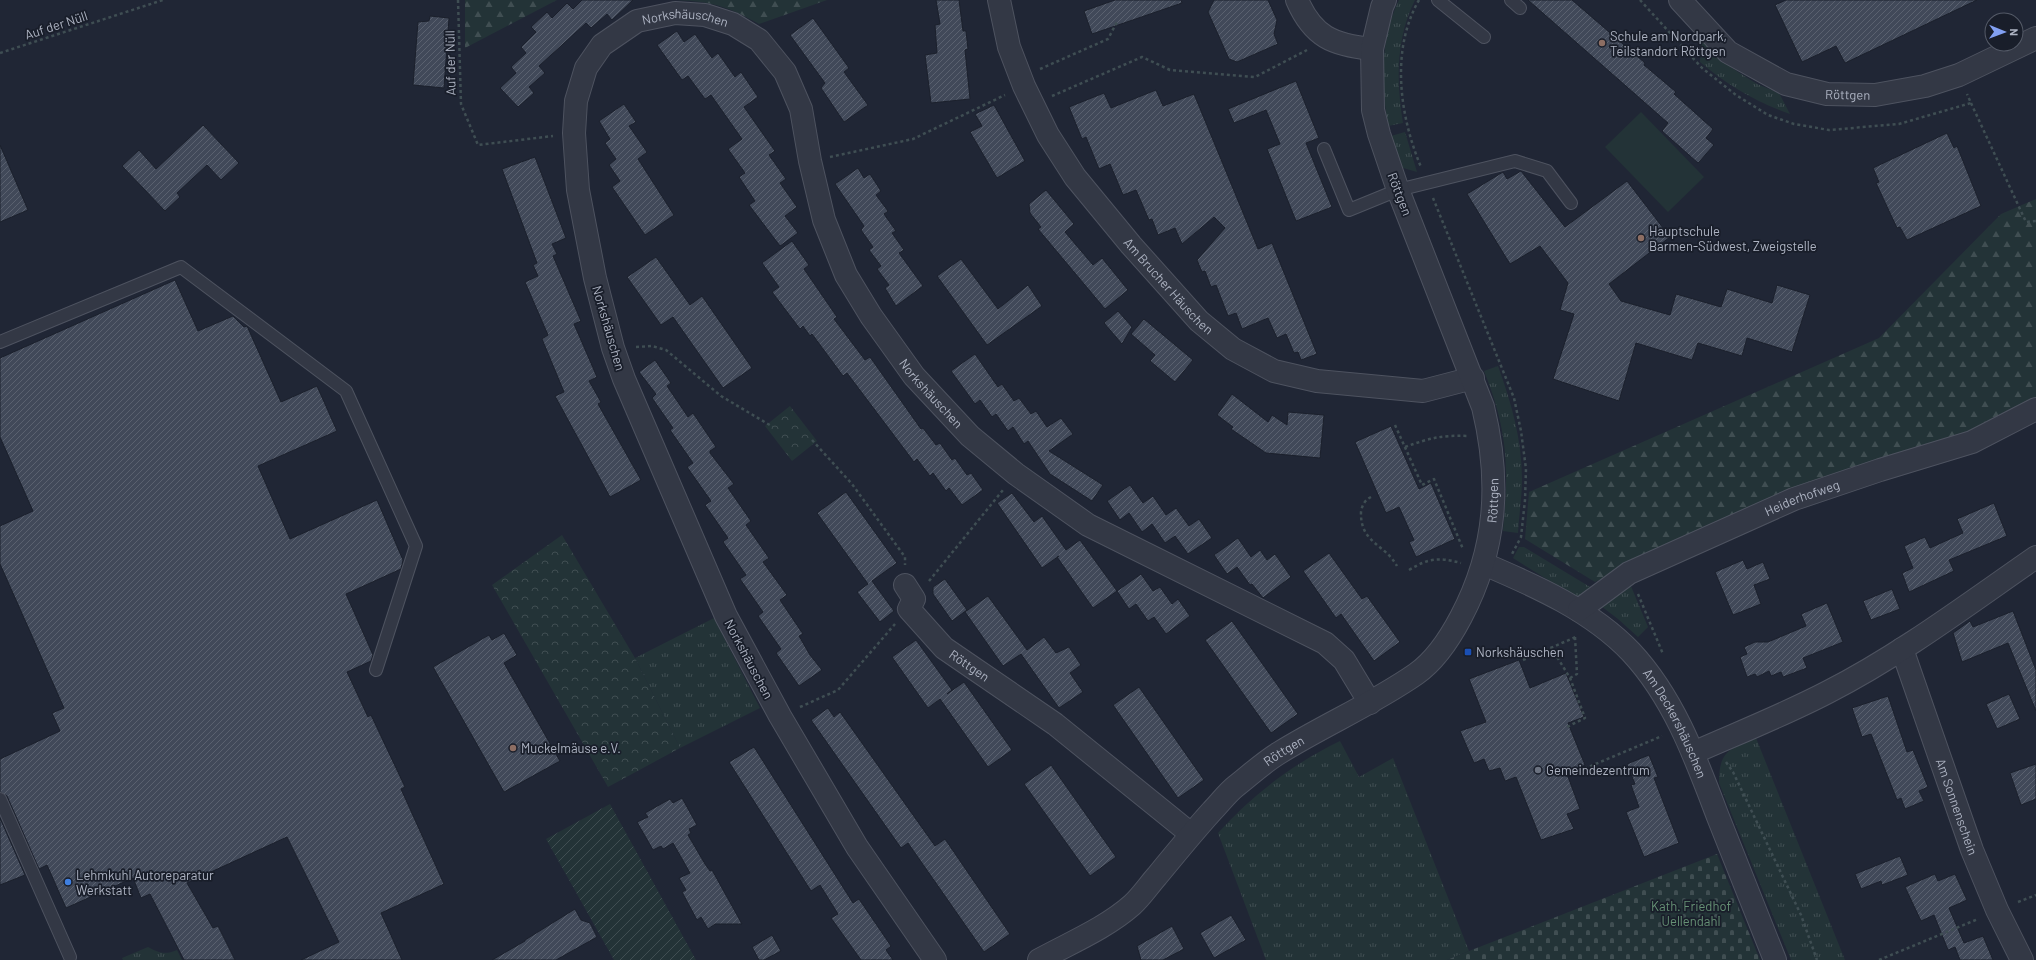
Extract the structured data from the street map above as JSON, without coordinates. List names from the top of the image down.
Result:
{
  "streets": {
    "street": [
      "Norkshäuschen",
      "Röttgen",
      "Am Brucher Häuschen",
      "Heiderhofweg",
      "Am Deckershäuschen",
      "Am Sonnenschein"
    ],
    "path": ["Auf der Nüll"]
  },
  "crossings": [
    ["Norkshäuschen", "Auf der Nüll"],
    ["Norkshäuschen", "Röttgen"],
    ["Röttgen", "Am Brucher Häuschen"],
    ["Röttgen", "Am Deckershäuschen"],
    ["Heiderhofweg", "Am Deckershäuschen"]
  ],
  "parks": ["Kath. Friedhof Uellendahl"],
  "places": {
    "other": [
      "Schule am Nordpark, Teilstandort Röttgen",
      "Hauptschule Barmen-Südwest, Zweigstelle",
      "Muckelmäuse e.V.",
      "Gemeindezentrum",
      "Lehmkuhl Autoreparatur Werkstatt"
    ],
    "transit": ["Norkshäuschen"]
  },
  "north": "right"
}
